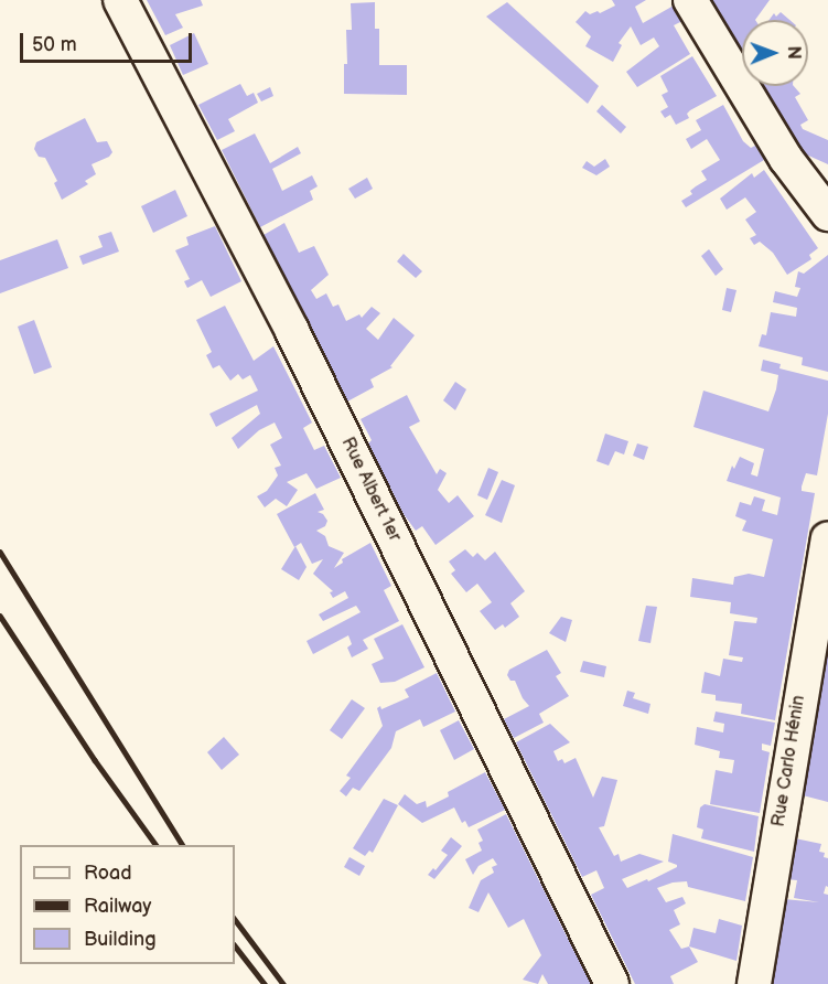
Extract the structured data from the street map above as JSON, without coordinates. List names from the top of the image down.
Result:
{
  "streets": {
    "street": ["Rue Albert 1er", "Rue Carlo Hénin"]
  },
  "legend": ["Road", "Railway", "Building"],
  "scale_bar": "50 m",
  "north": "right"
}
